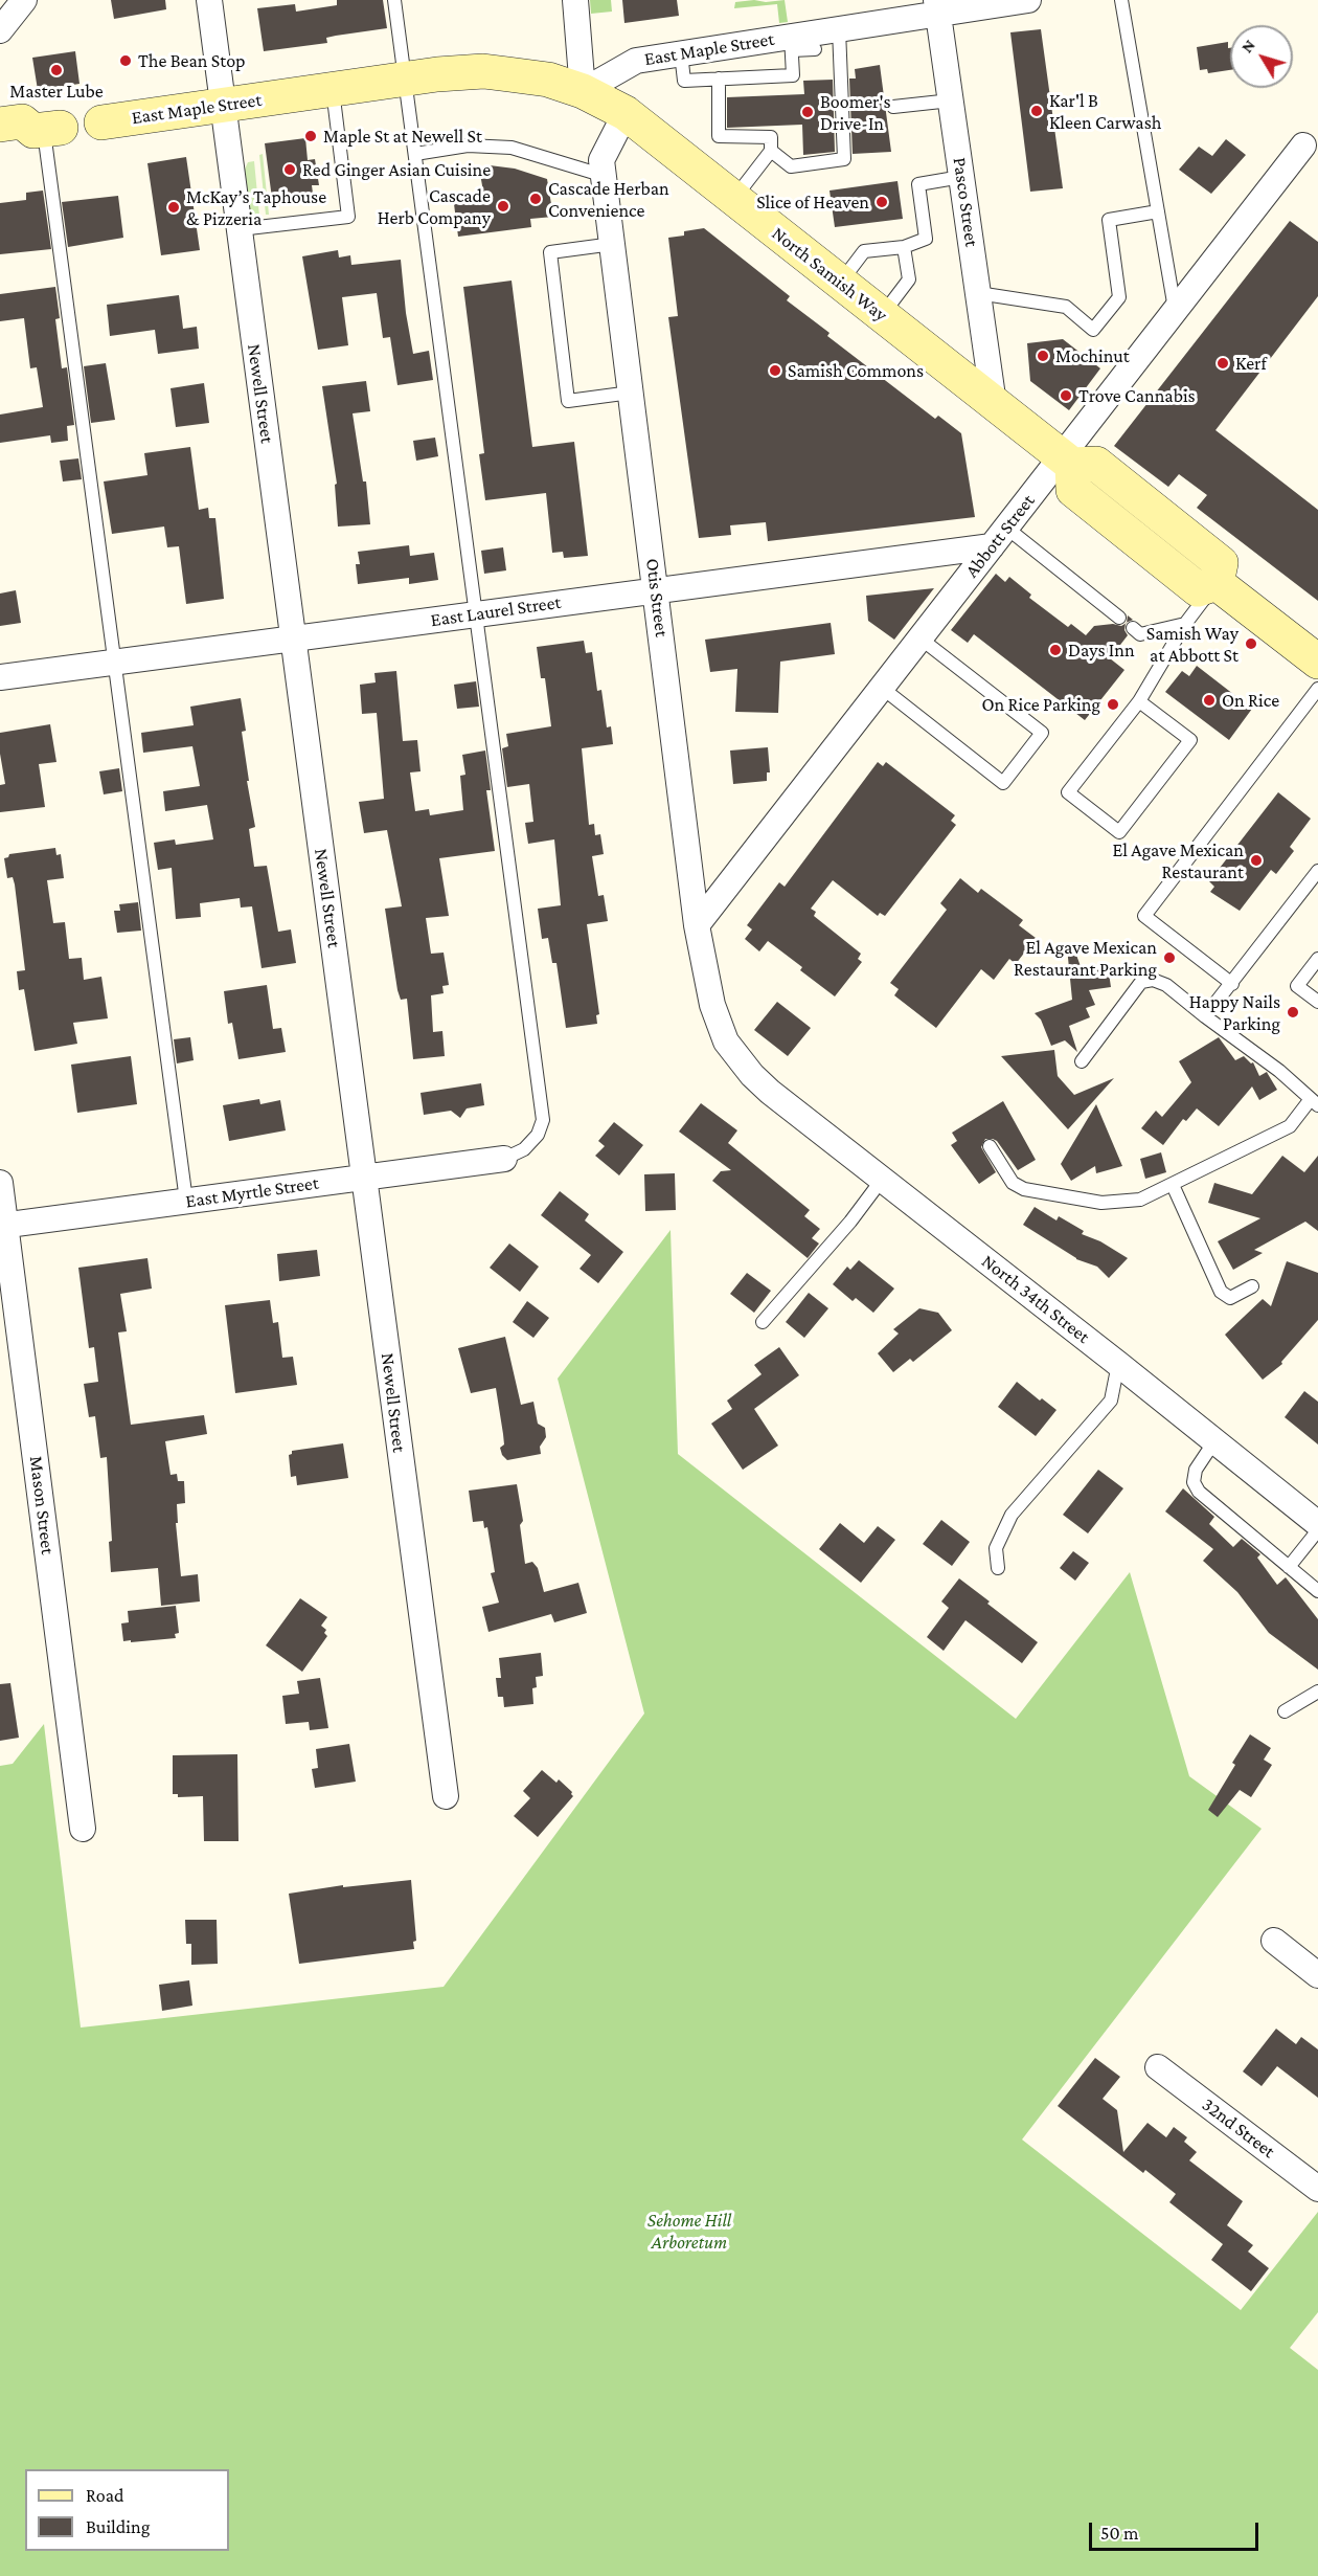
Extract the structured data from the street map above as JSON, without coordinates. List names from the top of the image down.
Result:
{
  "streets": {
    "main road": ["East Maple Street", "North Samish Way"],
    "street": [
      "Pasco Street",
      "Newell Street",
      "Abbott Street",
      "Otis Street",
      "East Laurel Street",
      "East Myrtle Street",
      "North 34th Street",
      "Mason Street",
      "32nd Street"
    ]
  },
  "crossings": [
    ["East Maple Street", "Pasco Street"],
    ["East Maple Street", "North Samish Way"],
    ["East Maple Street", "Newell Street"],
    ["Pasco Street", "North Samish Way"],
    ["North Samish Way", "Abbott Street"],
    ["North Samish Way", "Otis Street"],
    ["Newell Street", "East Laurel Street"],
    ["Newell Street", "East Myrtle Street"],
    ["Abbott Street", "Otis Street"],
    ["Abbott Street", "East Laurel Street"],
    ["Otis Street", "East Laurel Street"],
    ["Otis Street", "North 34th Street"],
    ["East Myrtle Street", "Mason Street"]
  ],
  "parks": ["Sehome Hill Arboretum"],
  "places": [
    "The Bean Stop",
    "Master Lube",
    "Kar'l B Kleen Carwash",
    "Boomer's Drive-In",
    "Maple St at Newell St",
    "Red Ginger Asian Cuisine",
    "Cascade Herban Convenience",
    "Slice of Heaven",
    "Cascade Herb Company",
    "McKay’s Taphouse & Pizzeria",
    "Mochinut",
    "Kerf",
    "Samish Commons",
    "Trove Cannabis",
    "Samish Way at Abbott St",
    "Days Inn",
    "On Rice",
    "On Rice Parking",
    "El Agave Mexican Restaurant",
    "El Agave Mexican Restaurant Parking",
    "Happy Nails Parking"
  ],
  "legend": ["Road", "Building"],
  "scale_bar": "50 m",
  "north": "top left"
}
